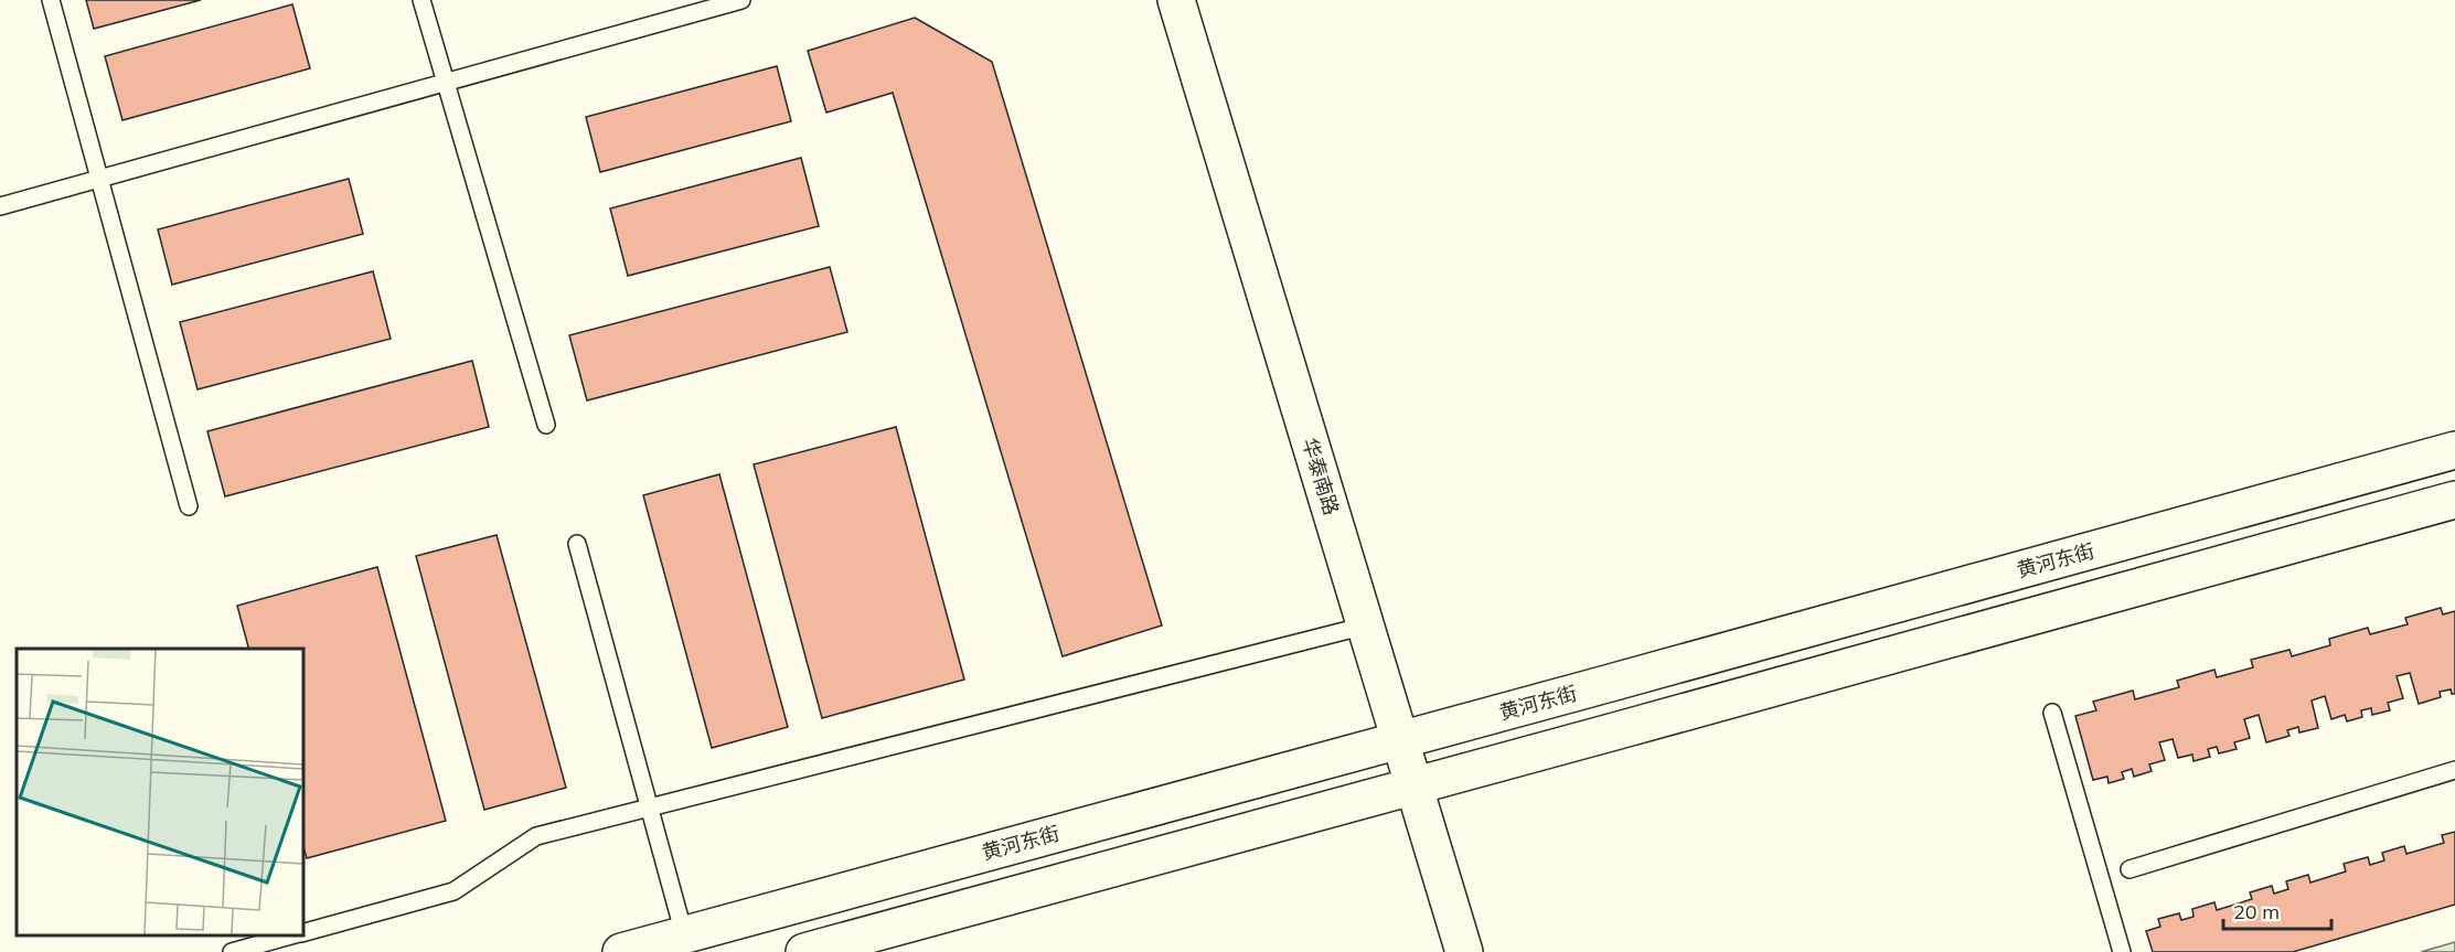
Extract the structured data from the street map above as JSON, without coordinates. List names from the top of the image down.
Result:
{
  "streets": {
    "street": ["华泰南路", "黄河东街"]
  },
  "crossings": [
    ["华泰南路", "黄河东街"]
  ],
  "scale_bar": "20 m"
}
